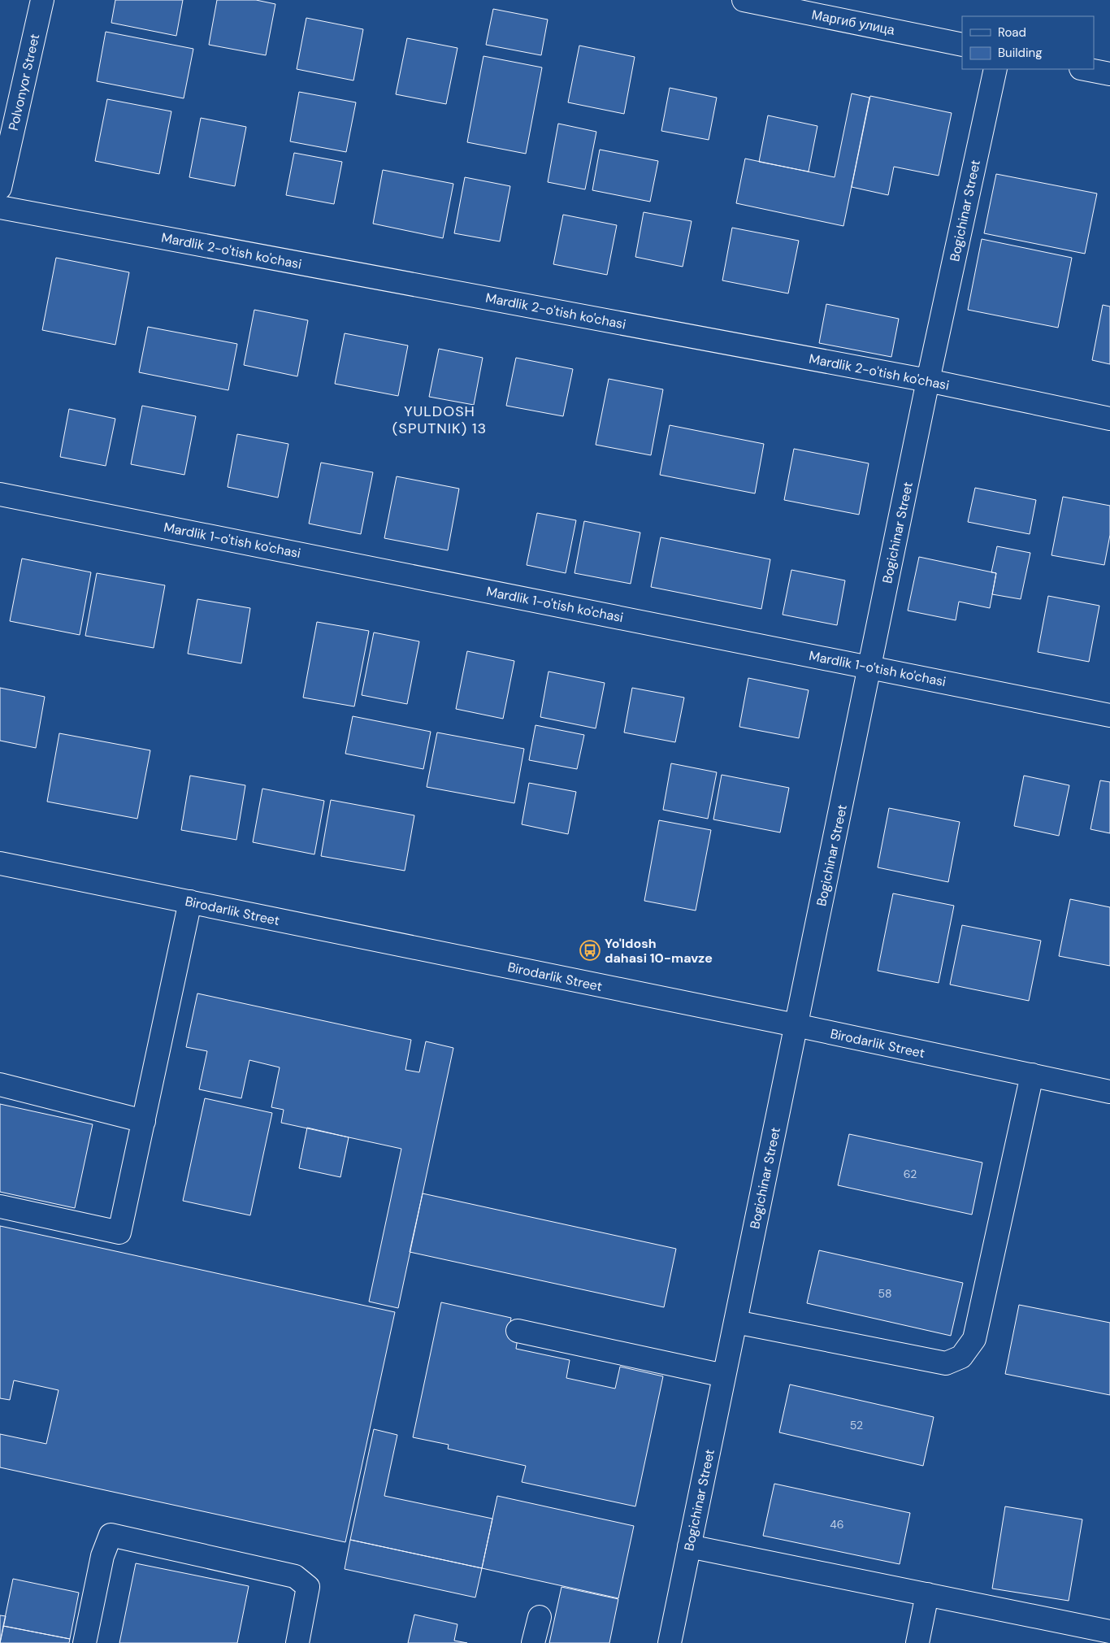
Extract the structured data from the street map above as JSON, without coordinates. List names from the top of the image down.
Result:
{
  "streets": {
    "street": [
      "Маргиб улица",
      "Polvonyor Street",
      "Bogichinar Street",
      "Mardlik 2-o'tish ko'chasi",
      "Mardlik 1-o'tish ko'chasi",
      "Birodarlik Street"
    ]
  },
  "crossings": [
    ["Bogichinar Street", "Mardlik 2-o'tish ko'chasi"],
    ["Bogichinar Street", "Mardlik 1-o'tish ko'chasi"],
    ["Bogichinar Street", "Birodarlik Street"]
  ],
  "districts": ["YULDOSH (SPUTNIK) 13"],
  "places": {
    "bus stop": ["Yo'ldosh dahasi 10-mavze"]
  },
  "house_numbers": [
    "62",
    "58",
    "52",
    "46"
  ],
  "legend": ["Road", "Building"]
}
